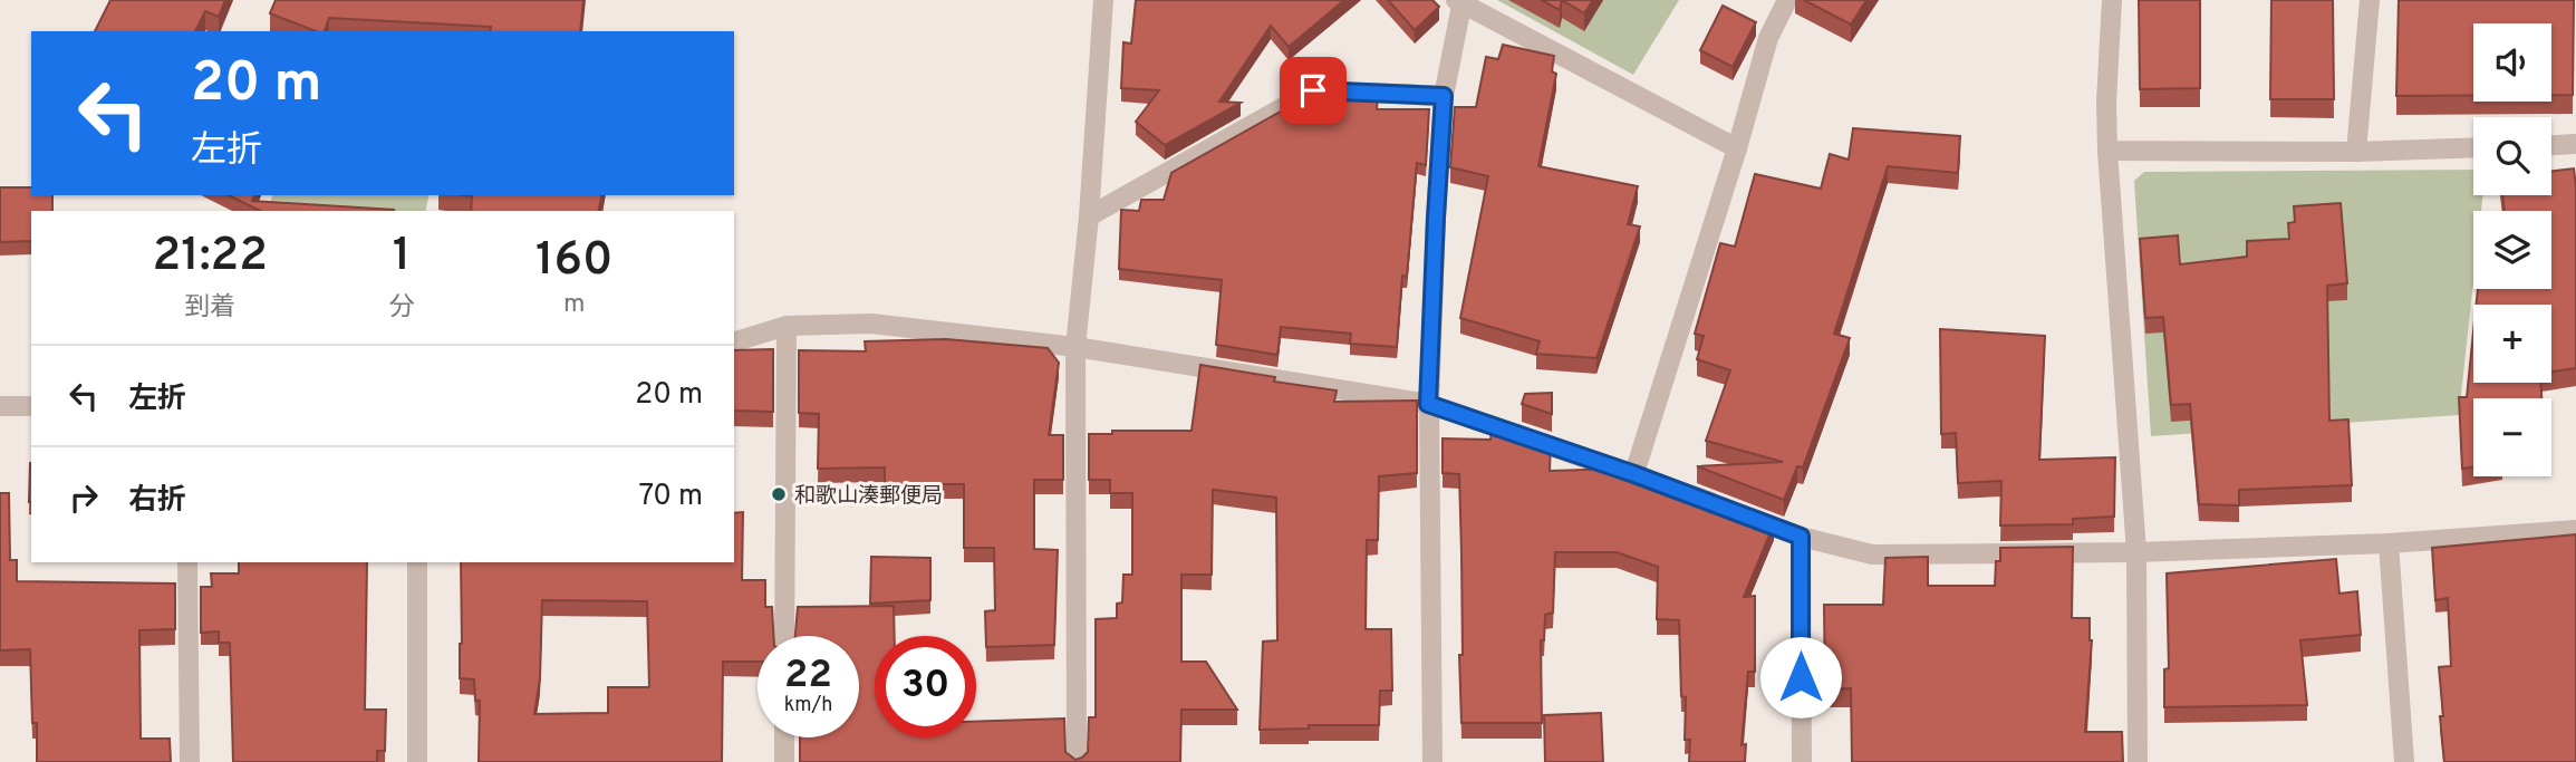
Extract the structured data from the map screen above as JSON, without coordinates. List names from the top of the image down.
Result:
{
  "places": ["和歌山湊郵便局"],
  "page": {
    "map_buttons": ["+", "−"],
    "turn": ["20 m", "左折"],
    "eta": [
      "21:22",
      "到着",
      "1",
      "分",
      "160",
      "m"
    ],
    "list": [
      {
        "name": "左折",
        "value": "20 m"
      },
      {
        "name": "右折",
        "value": "70 m"
      }
    ],
    "speed": "22 km/h",
    "limit": "30"
  }
}
